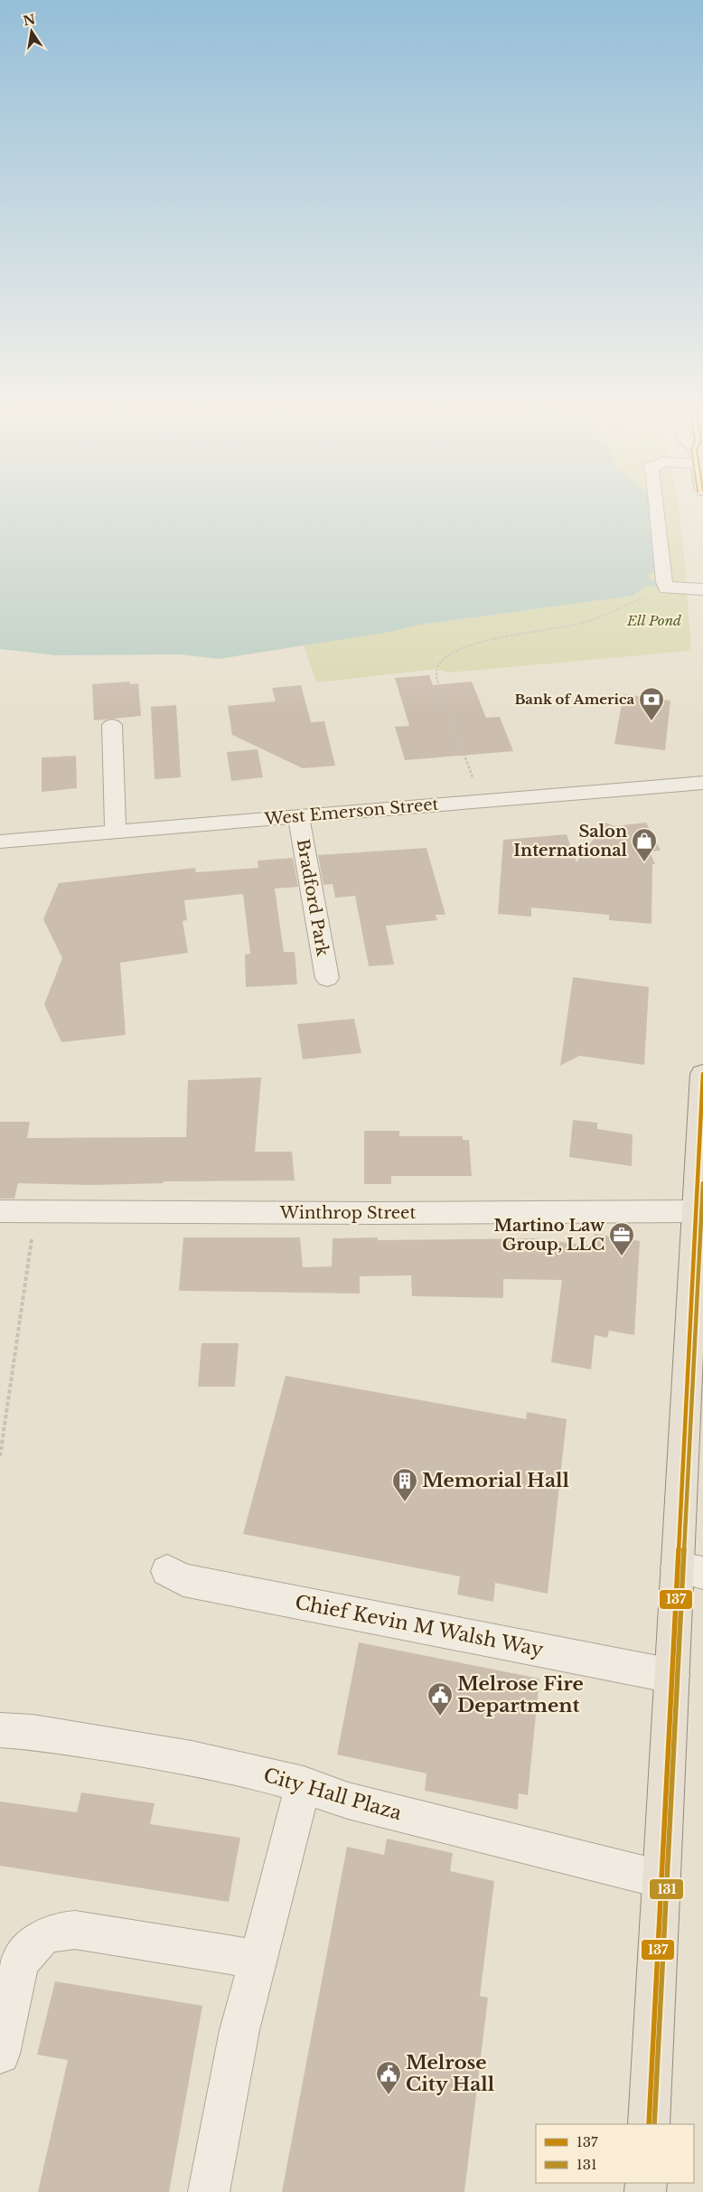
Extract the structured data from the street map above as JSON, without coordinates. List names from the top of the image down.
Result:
{
  "streets": {
    "street": [
      "West Emerson Street",
      "Bradford Park",
      "Winthrop Street",
      "Chief Kevin M Walsh Way",
      "City Hall Plaza"
    ]
  },
  "crossings": [
    ["West Emerson Street", "Bradford Park"]
  ],
  "parks": ["Ell Pond"],
  "places": {
    "bank": ["Bank of America"],
    "shop": ["Salon International"],
    "office": ["Martino Law Group, LLC"],
    "building": ["Memorial Hall"],
    "public building": ["Melrose Fire Department", "Melrose City Hall"]
  },
  "lines": ["transit line 137", "transit line 131"],
  "legend": ["137", "131"],
  "north": "top"
}
